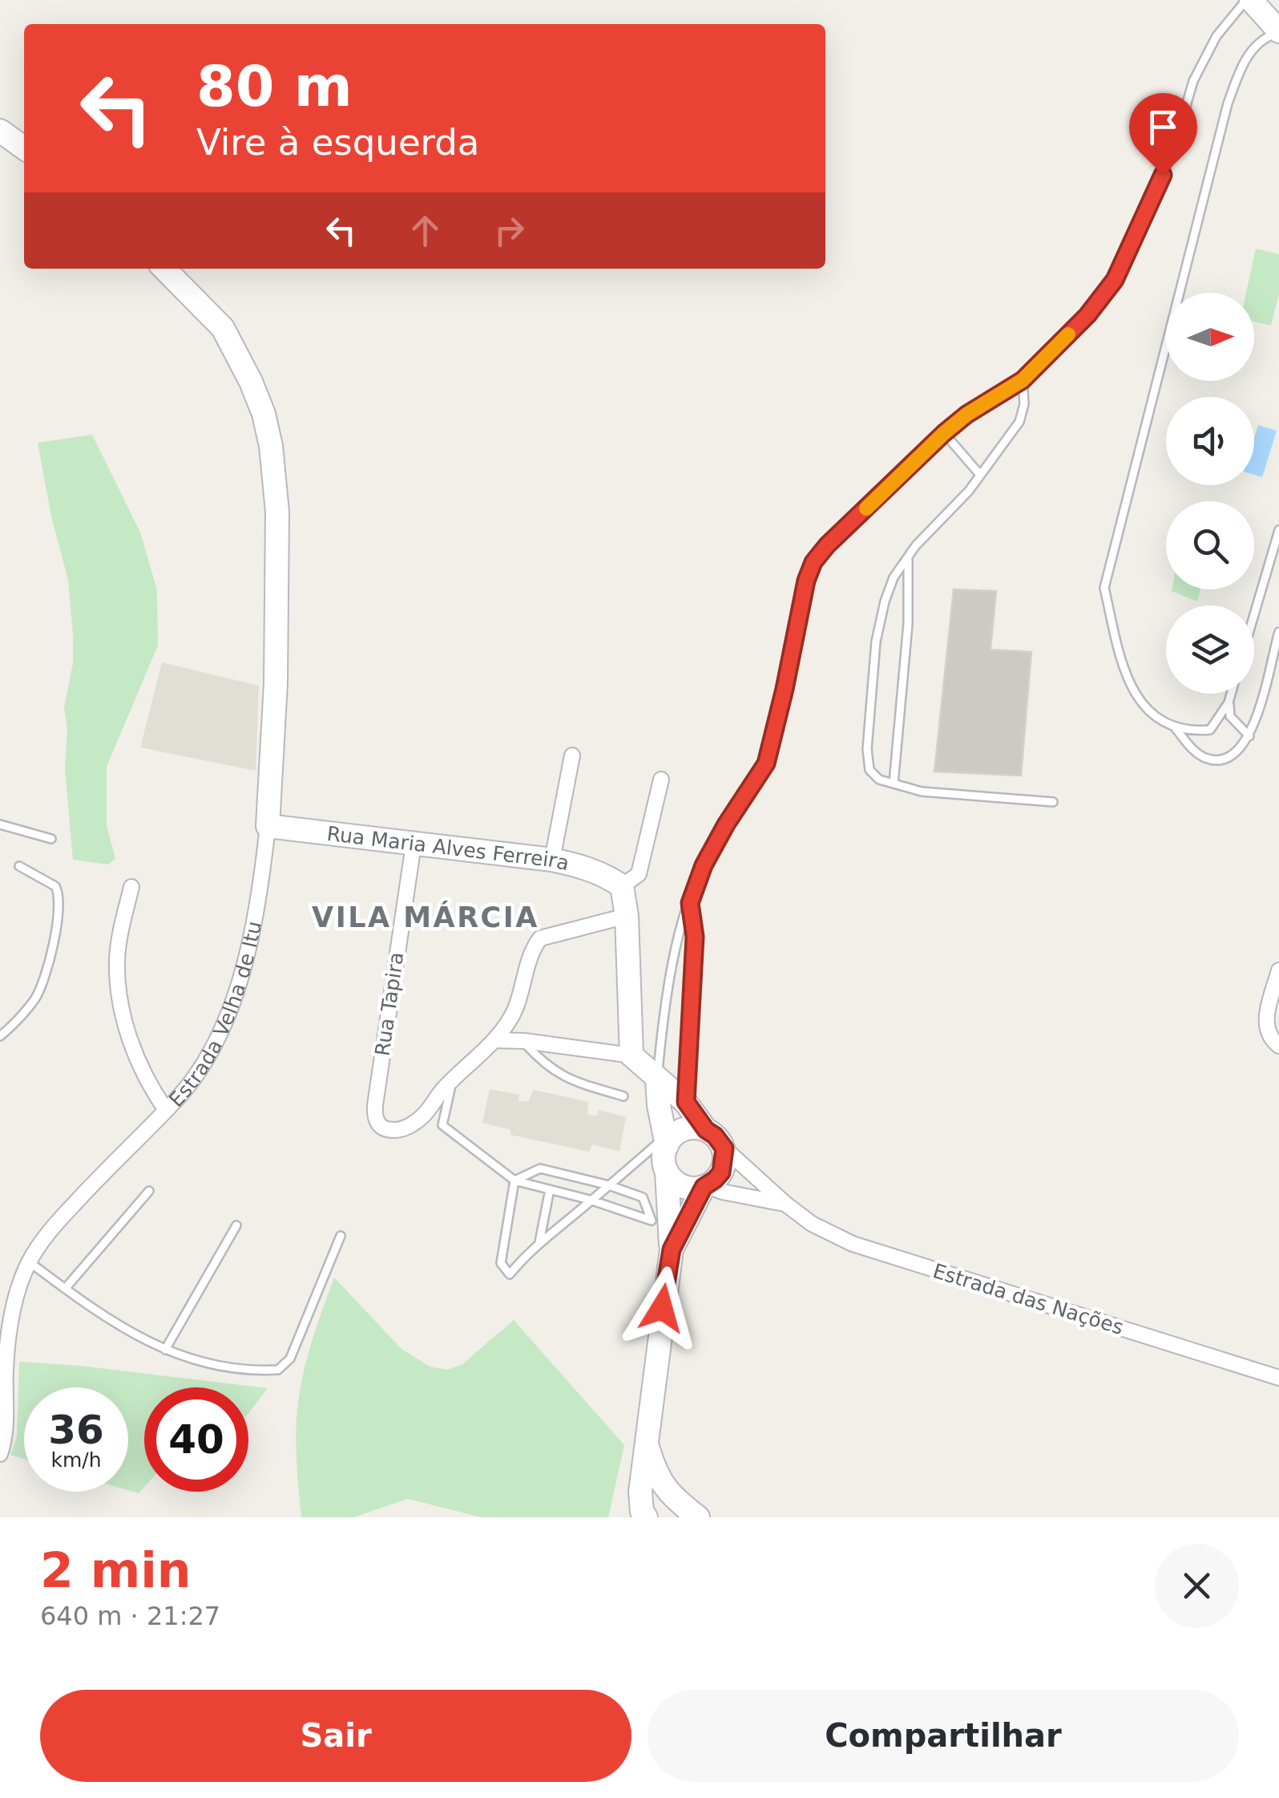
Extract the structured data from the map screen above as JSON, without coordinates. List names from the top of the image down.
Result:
{
  "streets": {
    "street": [
      "Rua Maria Alves Ferreira",
      "Rua Tapira",
      "Estrada Velha de Itu",
      "Estrada das Nações"
    ]
  },
  "crossings": [
    ["Rua Maria Alves Ferreira", "Rua Tapira"],
    ["Rua Maria Alves Ferreira", "Estrada Velha de Itu"]
  ],
  "districts": ["VILA MÁRCIA"],
  "north": "right",
  "page": {
    "turn": ["80 m", "Vire à esquerda"],
    "speed": "36 km/h",
    "limit": "40",
    "heading": ["2 min", "640 m · 21:27"],
    "buttons": ["Sair", "Compartilhar"]
  }
}
